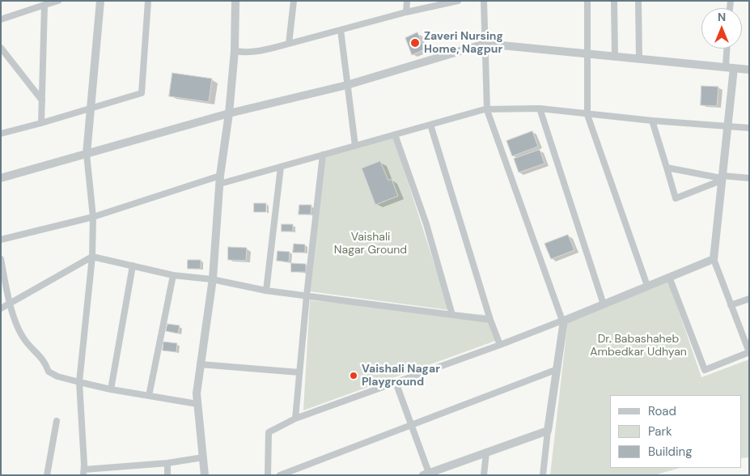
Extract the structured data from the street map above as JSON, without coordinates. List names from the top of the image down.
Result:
{
  "parks": ["Vaishali Nagar Ground", "Dr. Babashaheb Ambedkar Udhyan"],
  "places": ["Zaveri Nursing Home, Nagpur", "Vaishali Nagar Playground"],
  "legend": ["Road", "Park", "Building"],
  "north": "top"
}
